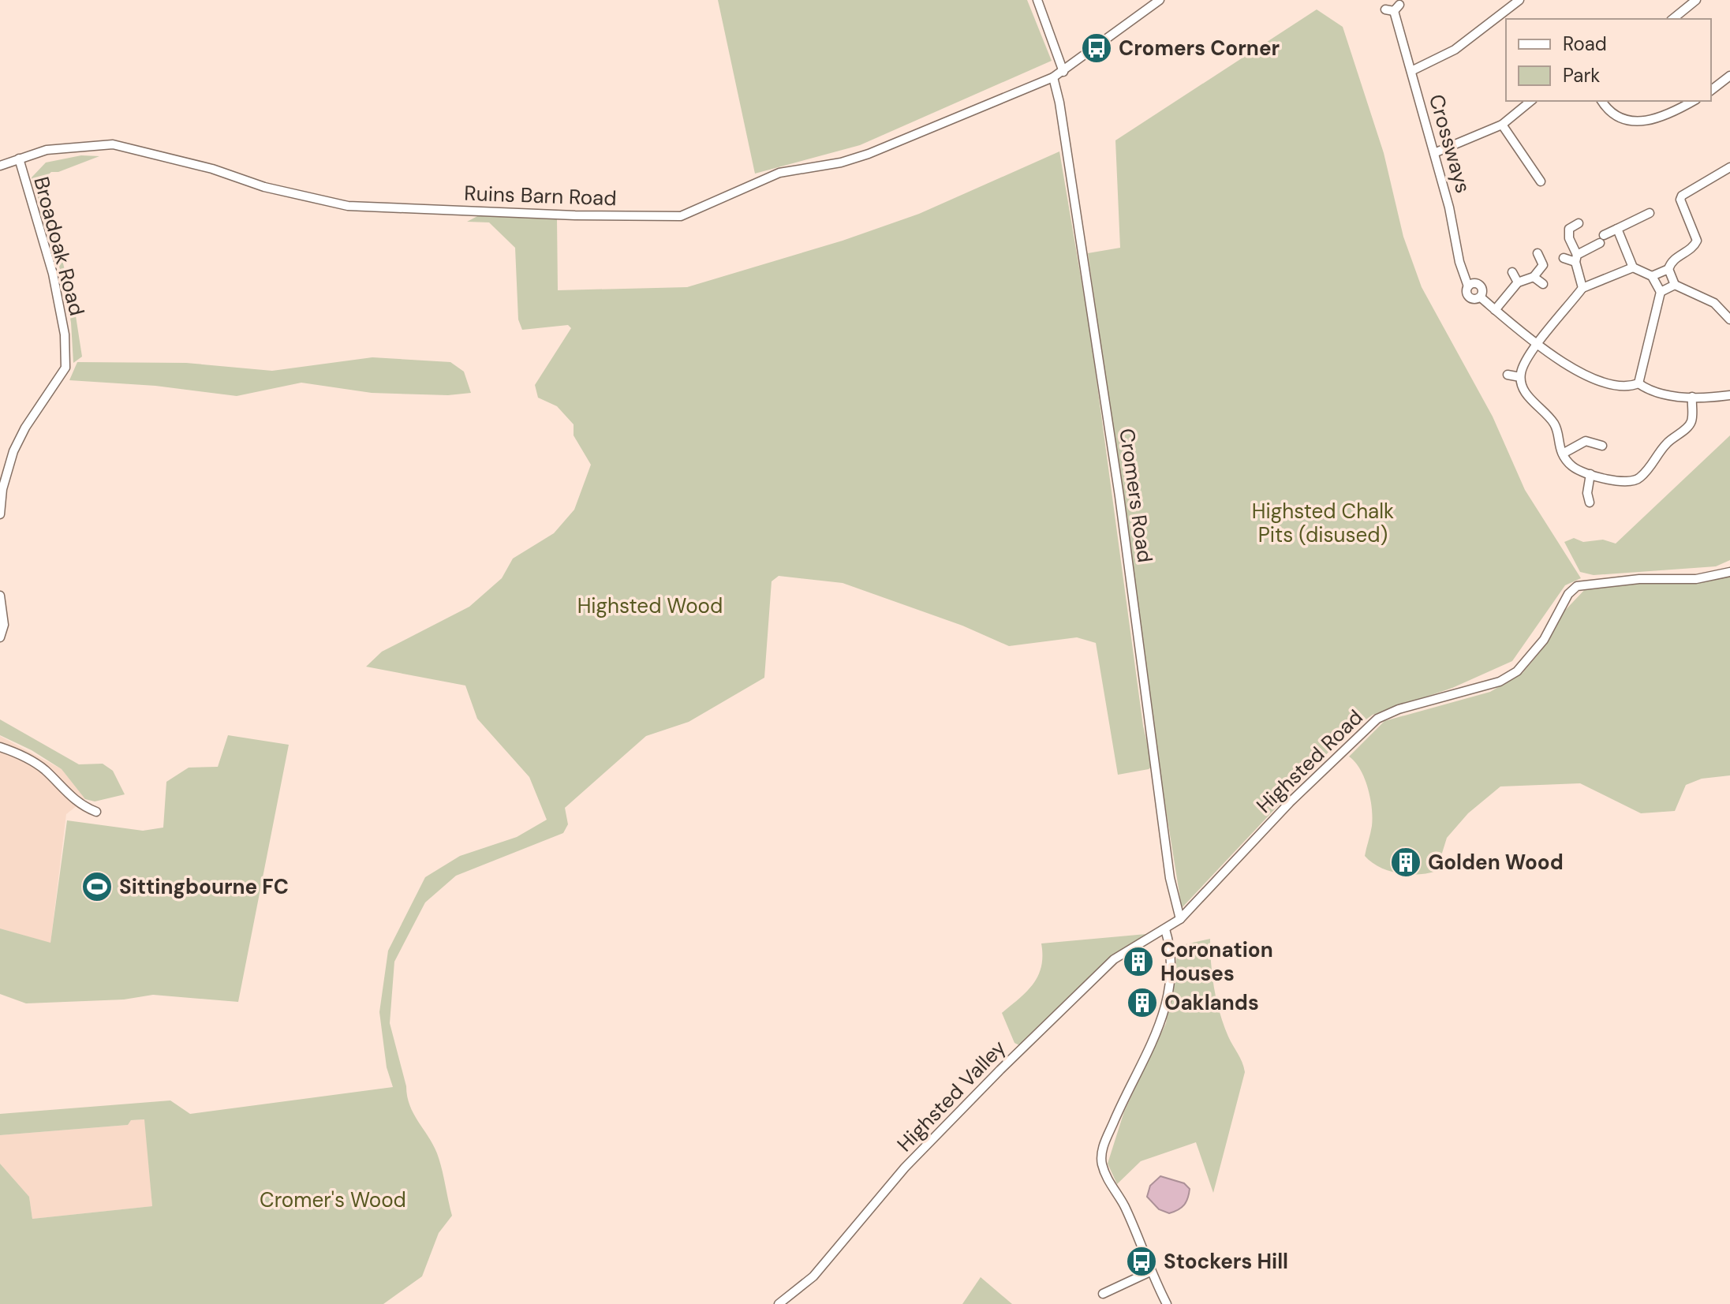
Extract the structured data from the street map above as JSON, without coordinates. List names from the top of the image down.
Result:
{
  "streets": {
    "street": [
      "Crossways",
      "Ruins Barn Road",
      "Broadoak Road",
      "Cromers Road",
      "Highsted Road",
      "Highsted Valley"
    ]
  },
  "crossings": [
    ["Ruins Barn Road", "Broadoak Road"],
    ["Ruins Barn Road", "Cromers Road"],
    ["Cromers Road", "Highsted Road"],
    ["Highsted Road", "Highsted Valley"]
  ],
  "parks": ["Highsted Chalk Pits (disused)", "Highsted Wood", "Cromer's Wood"],
  "places": {
    "bus stop": ["Cromers Corner", "Stockers Hill"],
    "building": ["Golden Wood", "Coronation Houses", "Oaklands"],
    "sports": ["Sittingbourne FC"]
  },
  "legend": ["Road", "Park"]
}
